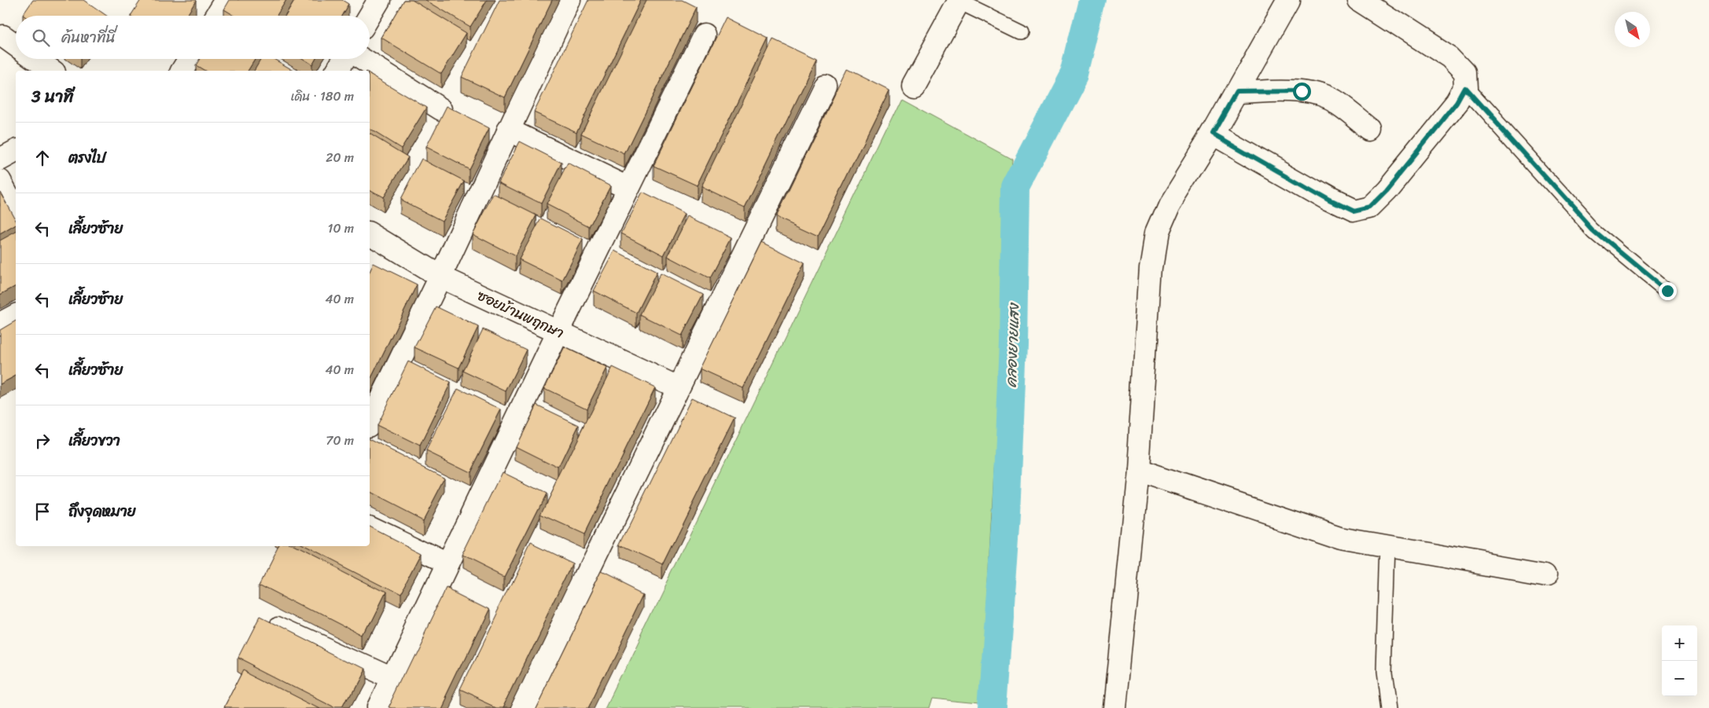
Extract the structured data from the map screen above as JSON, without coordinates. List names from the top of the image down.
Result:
{
  "streets": {
    "street": ["ซอยบ้านพฤกษา"]
  },
  "water": ["คลองยายแสง"],
  "north": "bottom right",
  "page": {
    "search": "ค้นหาที่นี่",
    "heading": ["3 นาที", "เดิน · 180 m"],
    "list": [
      ["ตรงไป", "20 m"],
      ["เลี้ยวซ้าย", "10 m"],
      ["เลี้ยวซ้าย", "40 m"],
      ["เลี้ยวซ้าย", "40 m"],
      ["เลี้ยวขวา", "70 m"],
      "ถึงจุดหมาย"
    ],
    "map_buttons": ["+", "−"]
  }
}
